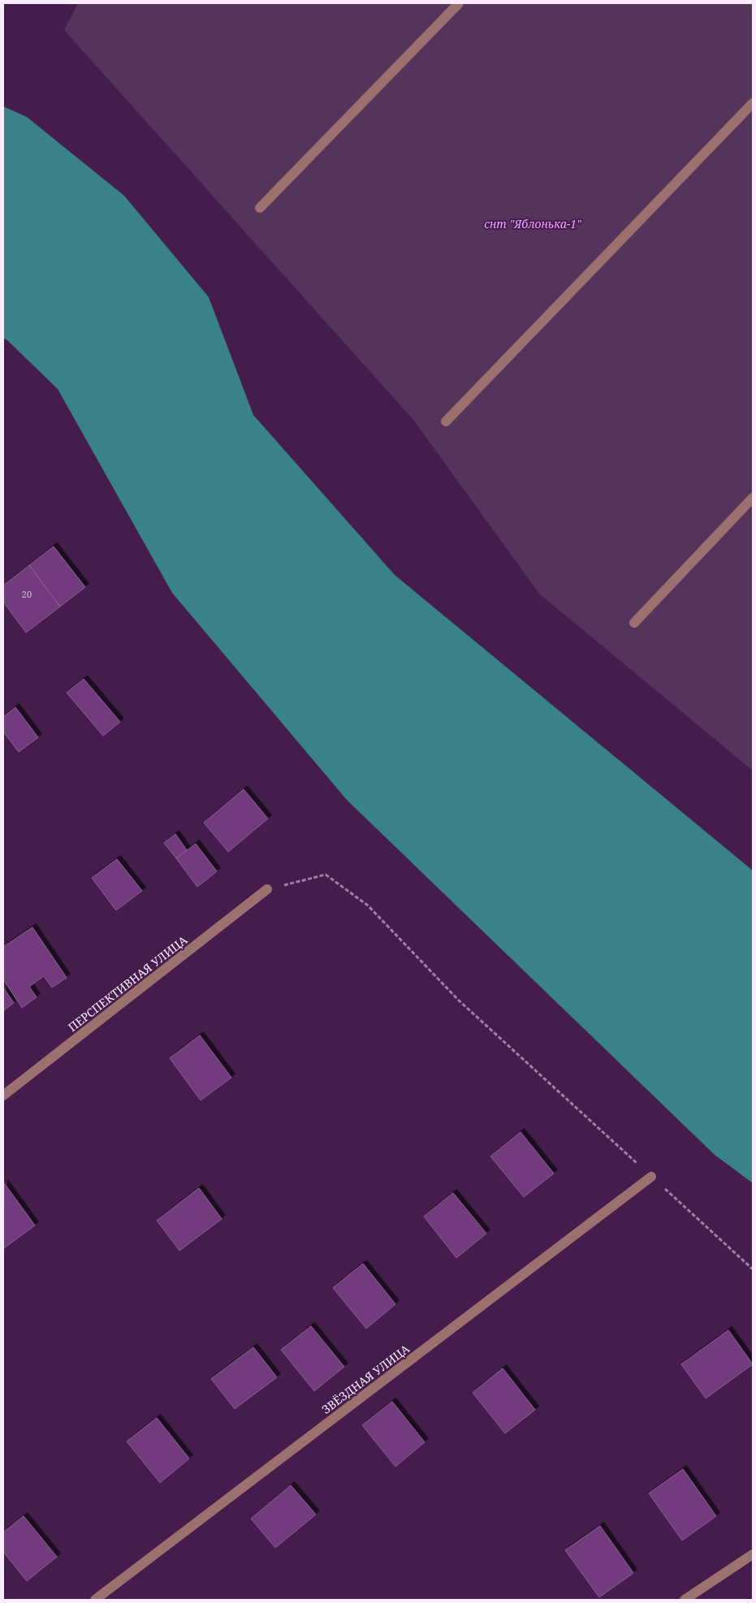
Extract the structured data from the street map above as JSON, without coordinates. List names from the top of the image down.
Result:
{
  "streets": {
    "street": ["ПЕРСПЕКТИВНАЯ УЛИЦА", "ЗВЁЗДНАЯ УЛИЦА"]
  },
  "parks": ["снт \"Яблонька-1\""],
  "house_numbers": ["20"]
}
